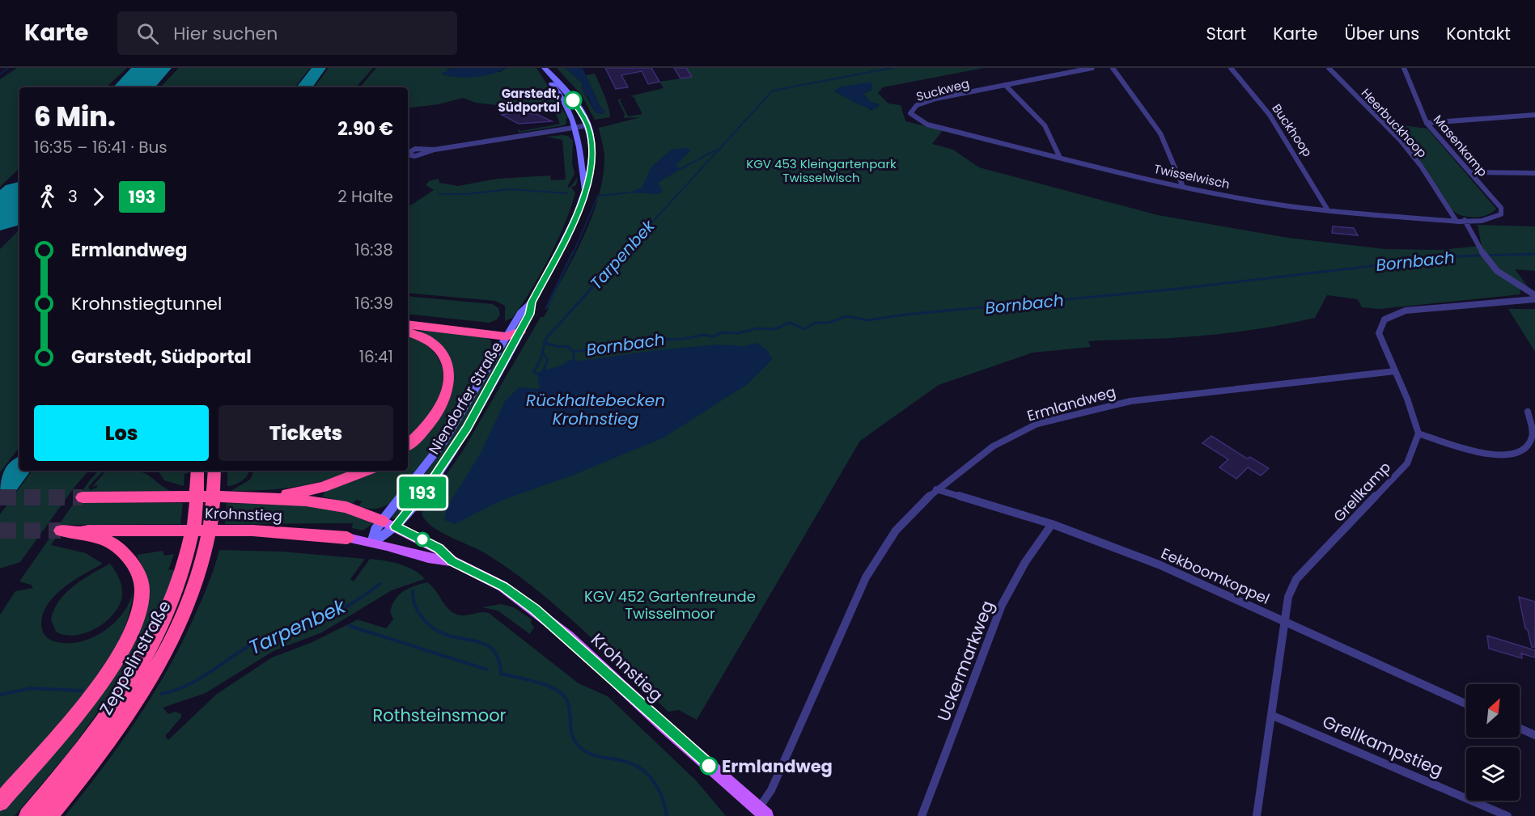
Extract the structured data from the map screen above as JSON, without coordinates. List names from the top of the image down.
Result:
{
  "streets": {
    "highway": ["Krohnstieg", "Zeppelinstraße"],
    "main road": ["Niendorfer Straße"],
    "street": [
      "Suckweg",
      "Heerbuckhoop",
      "Buckhoop",
      "Masenkamp",
      "Twisselwisch",
      "Ermlandweg",
      "Grellkamp",
      "Eekboomkoppel",
      "Uckermarkweg",
      "Grellkampstieg"
    ]
  },
  "crossings": [
    ["Suckweg", "Twisselwisch"],
    ["Heerbuckhoop", "Twisselwisch"],
    ["Buckhoop", "Twisselwisch"],
    ["Masenkamp", "Twisselwisch"],
    ["Niendorfer Straße", "Krohnstieg"],
    ["Ermlandweg", "Krohnstieg"],
    ["Ermlandweg", "Eekboomkoppel"],
    ["Grellkamp", "Eekboomkoppel"],
    ["Grellkamp", "Grellkampstieg"],
    ["Eekboomkoppel", "Uckermarkweg"]
  ],
  "water": ["Tarpenbek", "Bornbach", "Rückhaltebecken Krohnstieg"],
  "parks": ["KGV 453 Kleingartenpark Twisselwisch", "KGV 452 Gartenfreunde Twisselmoor", "Rothsteinsmoor"],
  "places": ["Garstedt, Südportal", "Ermlandweg"],
  "lines": ["bus line 193"],
  "north": "top right",
  "page": {
    "header": "Karte",
    "search": "Hier suchen",
    "nav": [
      "Start",
      "Karte",
      "Über uns",
      "Kontakt"
    ],
    "on_map": "193",
    "heading": ["6 Min.", "16:35 – 16:41 · Bus", "2.90 €"],
    "legs": ["3", "193", "2 Halte"],
    "list": [
      {
        "name": "Ermlandweg",
        "value": "16:38"
      },
      {
        "name": "Krohnstiegtunnel",
        "value": "16:39"
      },
      {
        "name": "Garstedt, Südportal",
        "value": "16:41"
      }
    ],
    "buttons": ["Los", "Tickets"]
  }
}
